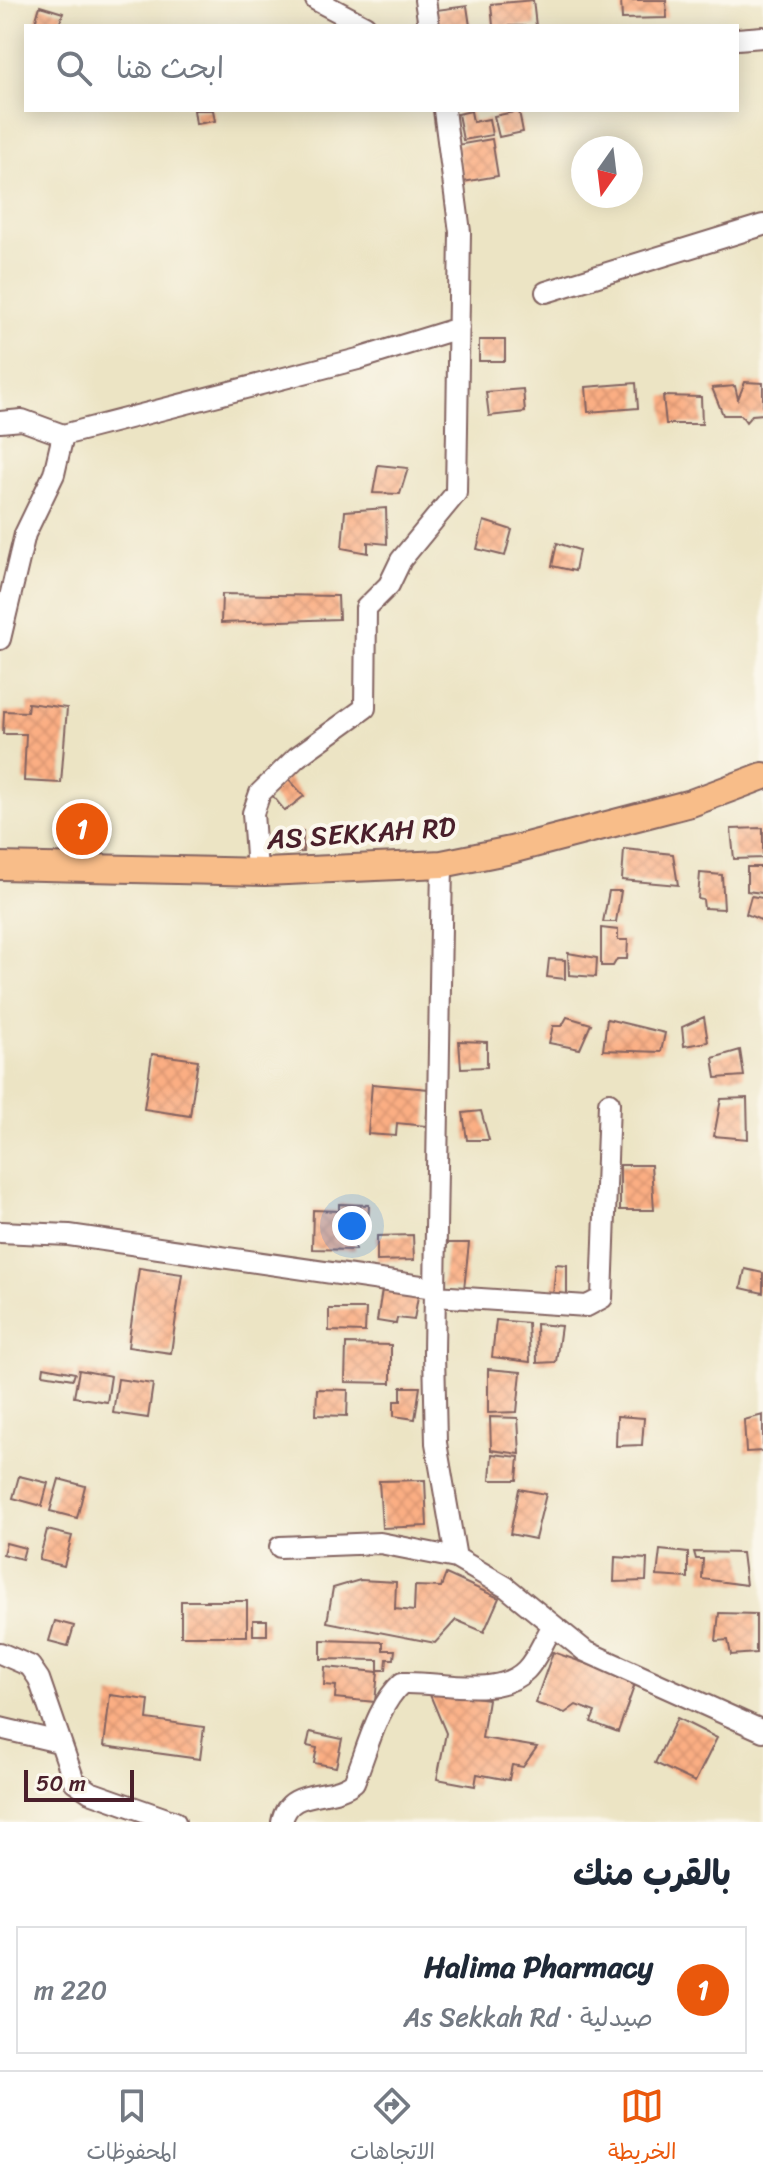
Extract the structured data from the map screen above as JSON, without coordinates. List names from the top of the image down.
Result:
{
  "streets": {
    "main road": ["AS SEKKAH RD"]
  },
  "scale_bar": "50 m",
  "north": "bottom",
  "page": {
    "search": "ابحث هنا",
    "pins": "1",
    "scale": "50 m",
    "heading": "بالقرب منك",
    "list": [
      {
        "mark": "1",
        "name": "Halima Pharmacy",
        "note": "صيدلية · As Sekkah Rd",
        "value": "220 m"
      }
    ],
    "nav": ["الخريطة", "الاتجاهات", "المحفوظات"]
  }
}
